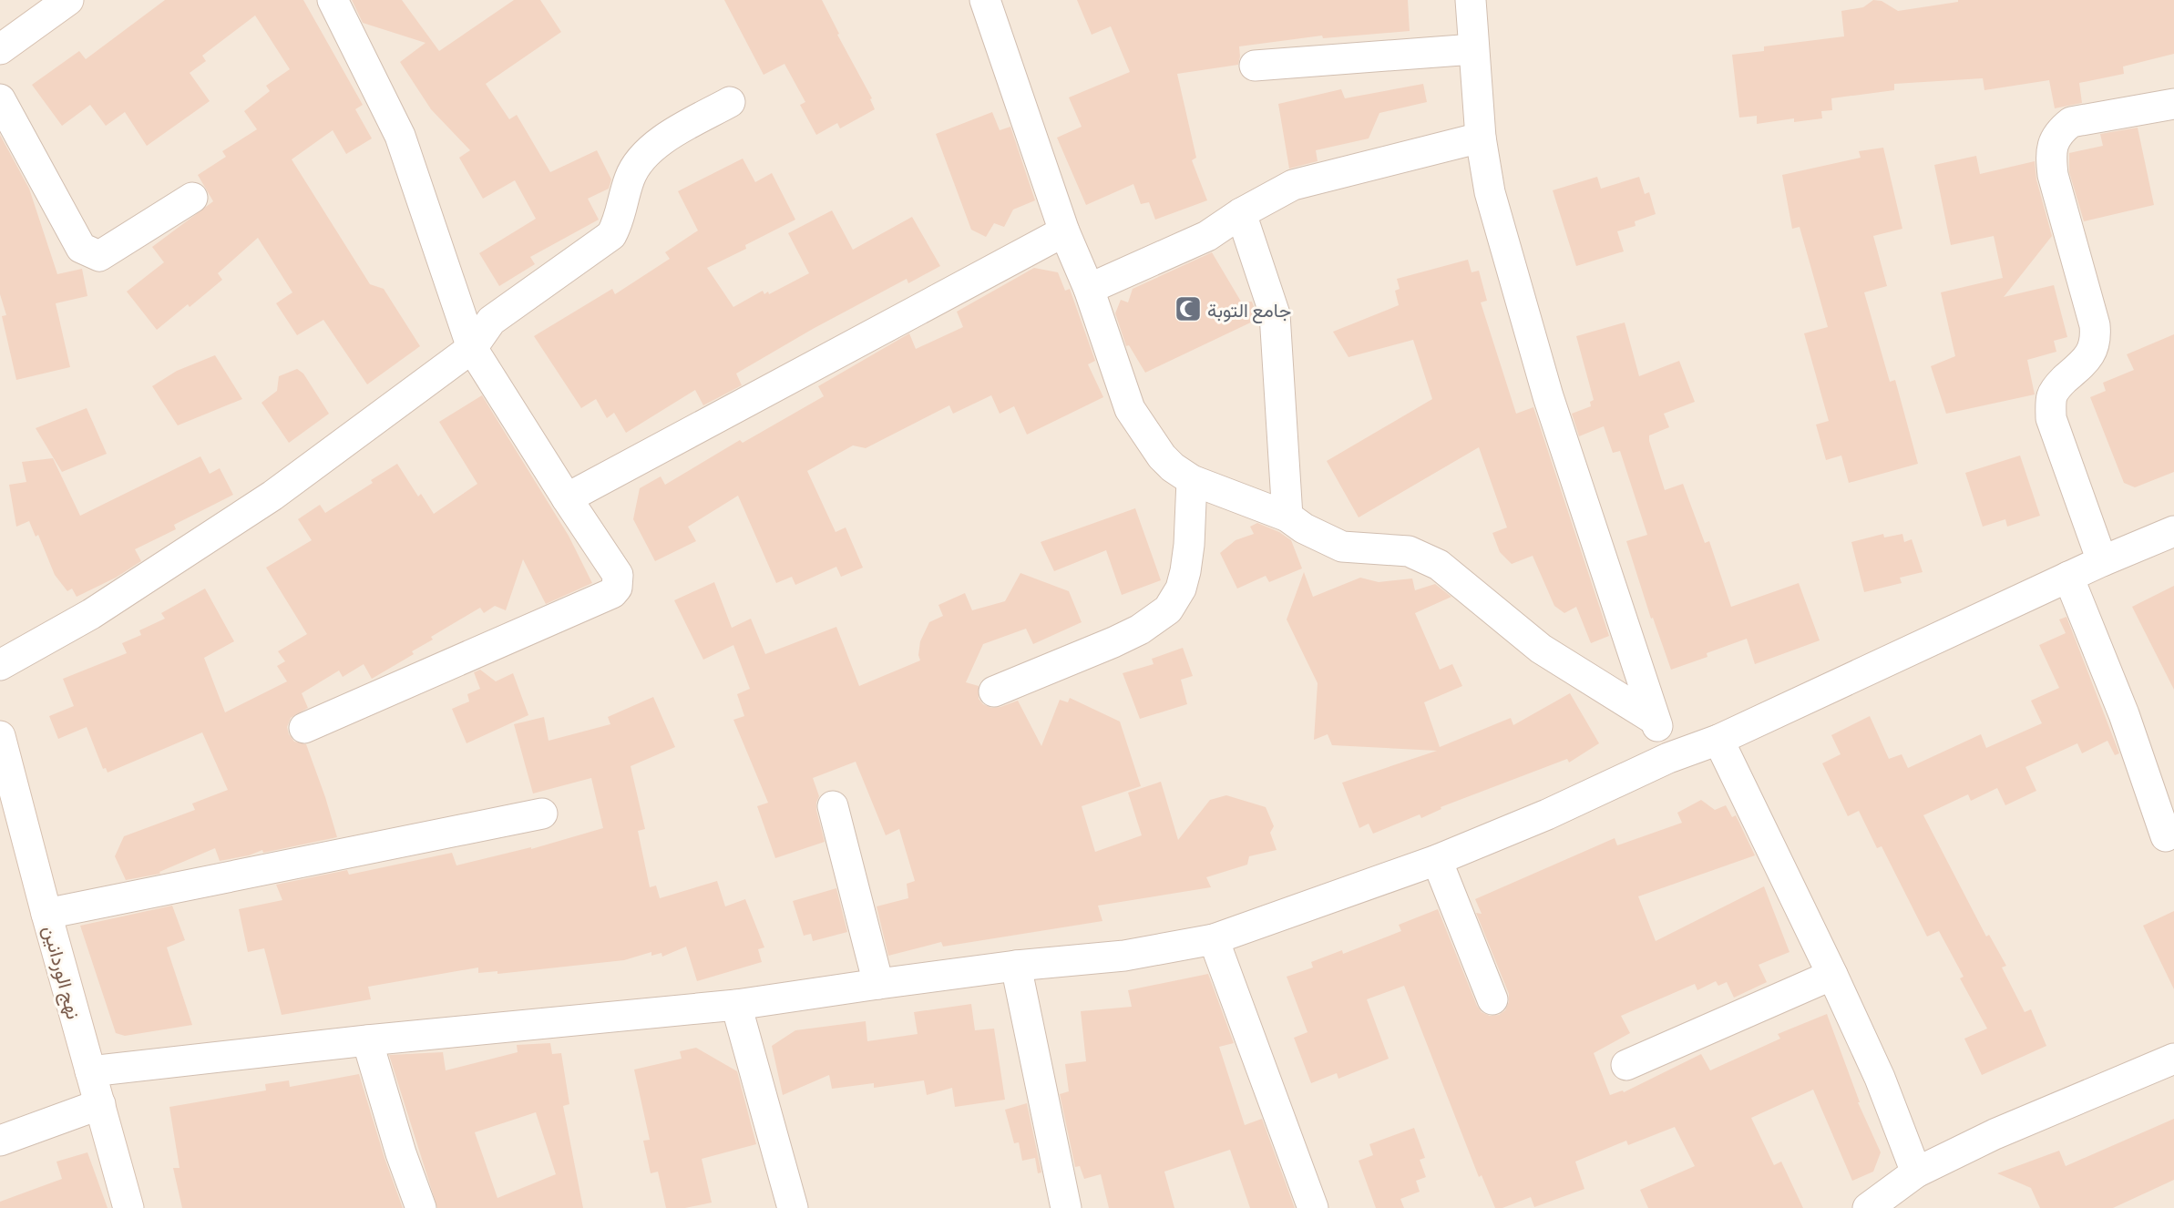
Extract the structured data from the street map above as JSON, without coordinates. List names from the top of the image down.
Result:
{
  "streets": {
    "street": ["نهج الوردانين"]
  },
  "places": {
    "mosque": ["جامع التوبة"]
  }
}
